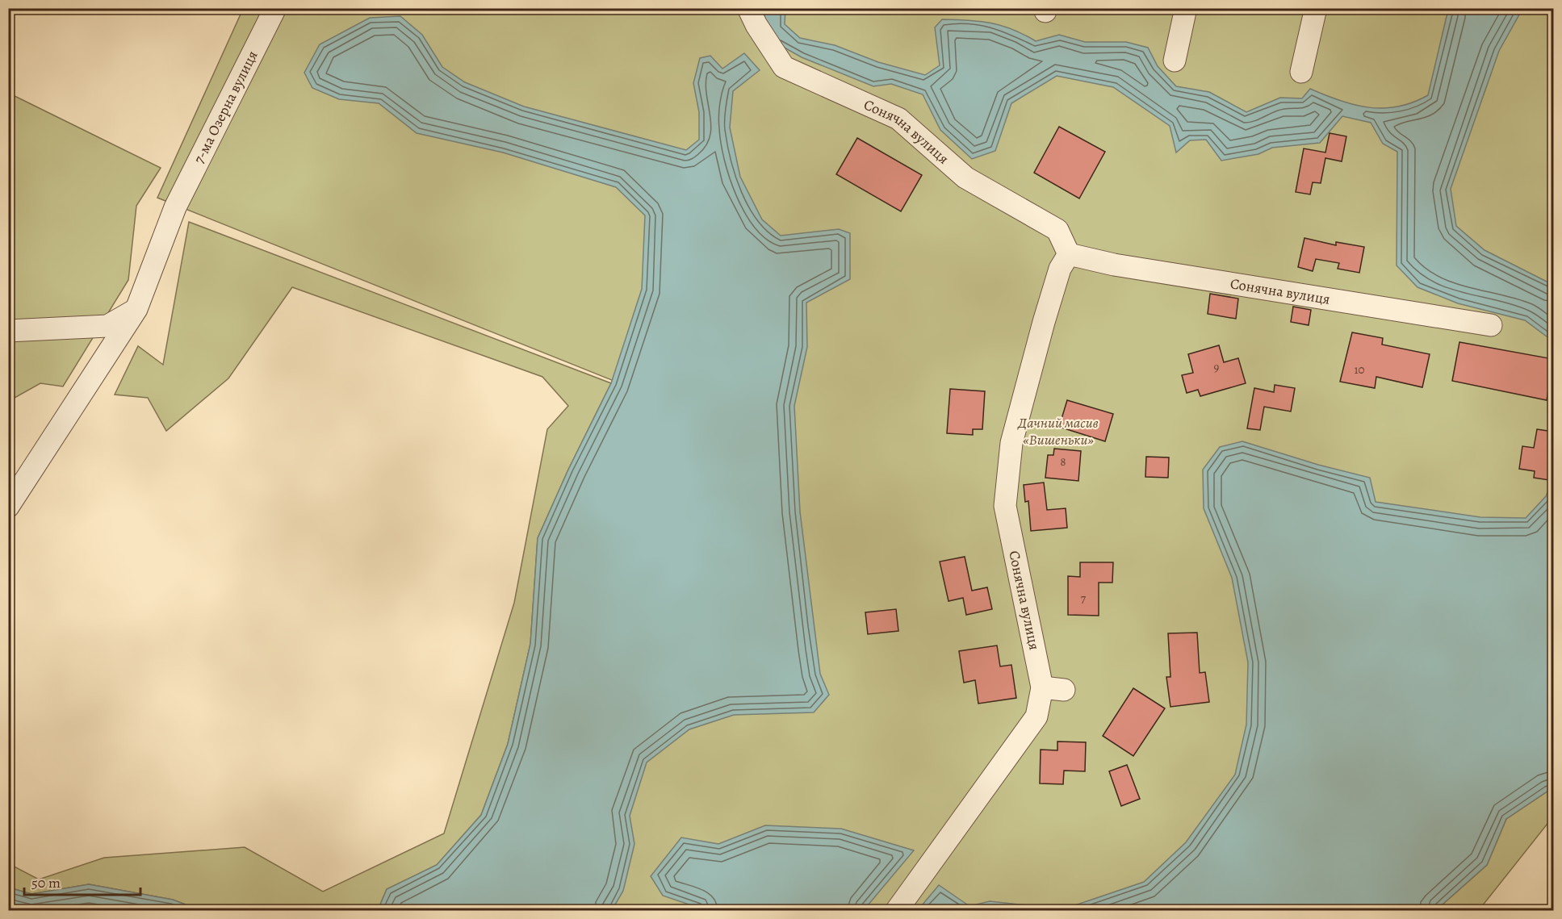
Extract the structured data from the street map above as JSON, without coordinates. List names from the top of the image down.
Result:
{
  "streets": {
    "street": ["7-ма Озерна вулиця", "Сонячна вулиця"]
  },
  "parks": ["Дачний масив «Вишеньки»"],
  "house_numbers": [
    "9",
    "10",
    "8",
    "7"
  ],
  "scale_bar": "50 m"
}
